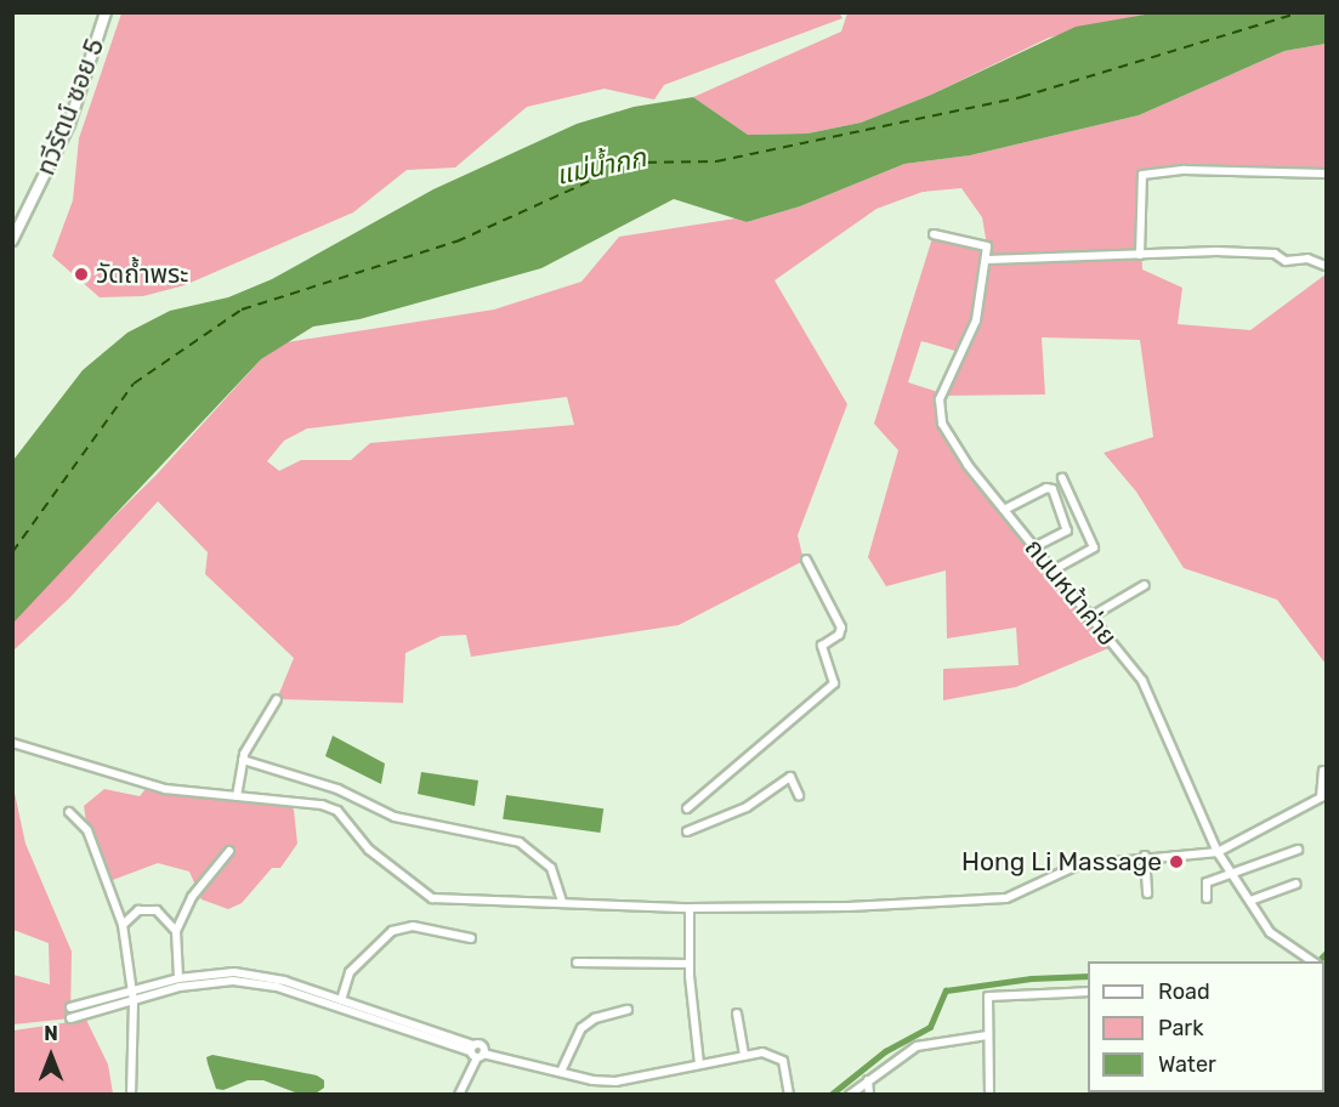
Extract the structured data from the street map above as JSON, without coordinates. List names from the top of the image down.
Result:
{
  "streets": {
    "street": ["ทวีรัตน์ ซอย 5", "ถนนหน้าค่าย"]
  },
  "water": ["แม่น้ำกก"],
  "places": ["วัดถ้ำพระ", "Hong Li Massage"],
  "legend": ["Road", "Park", "Water"],
  "north": "top"
}
